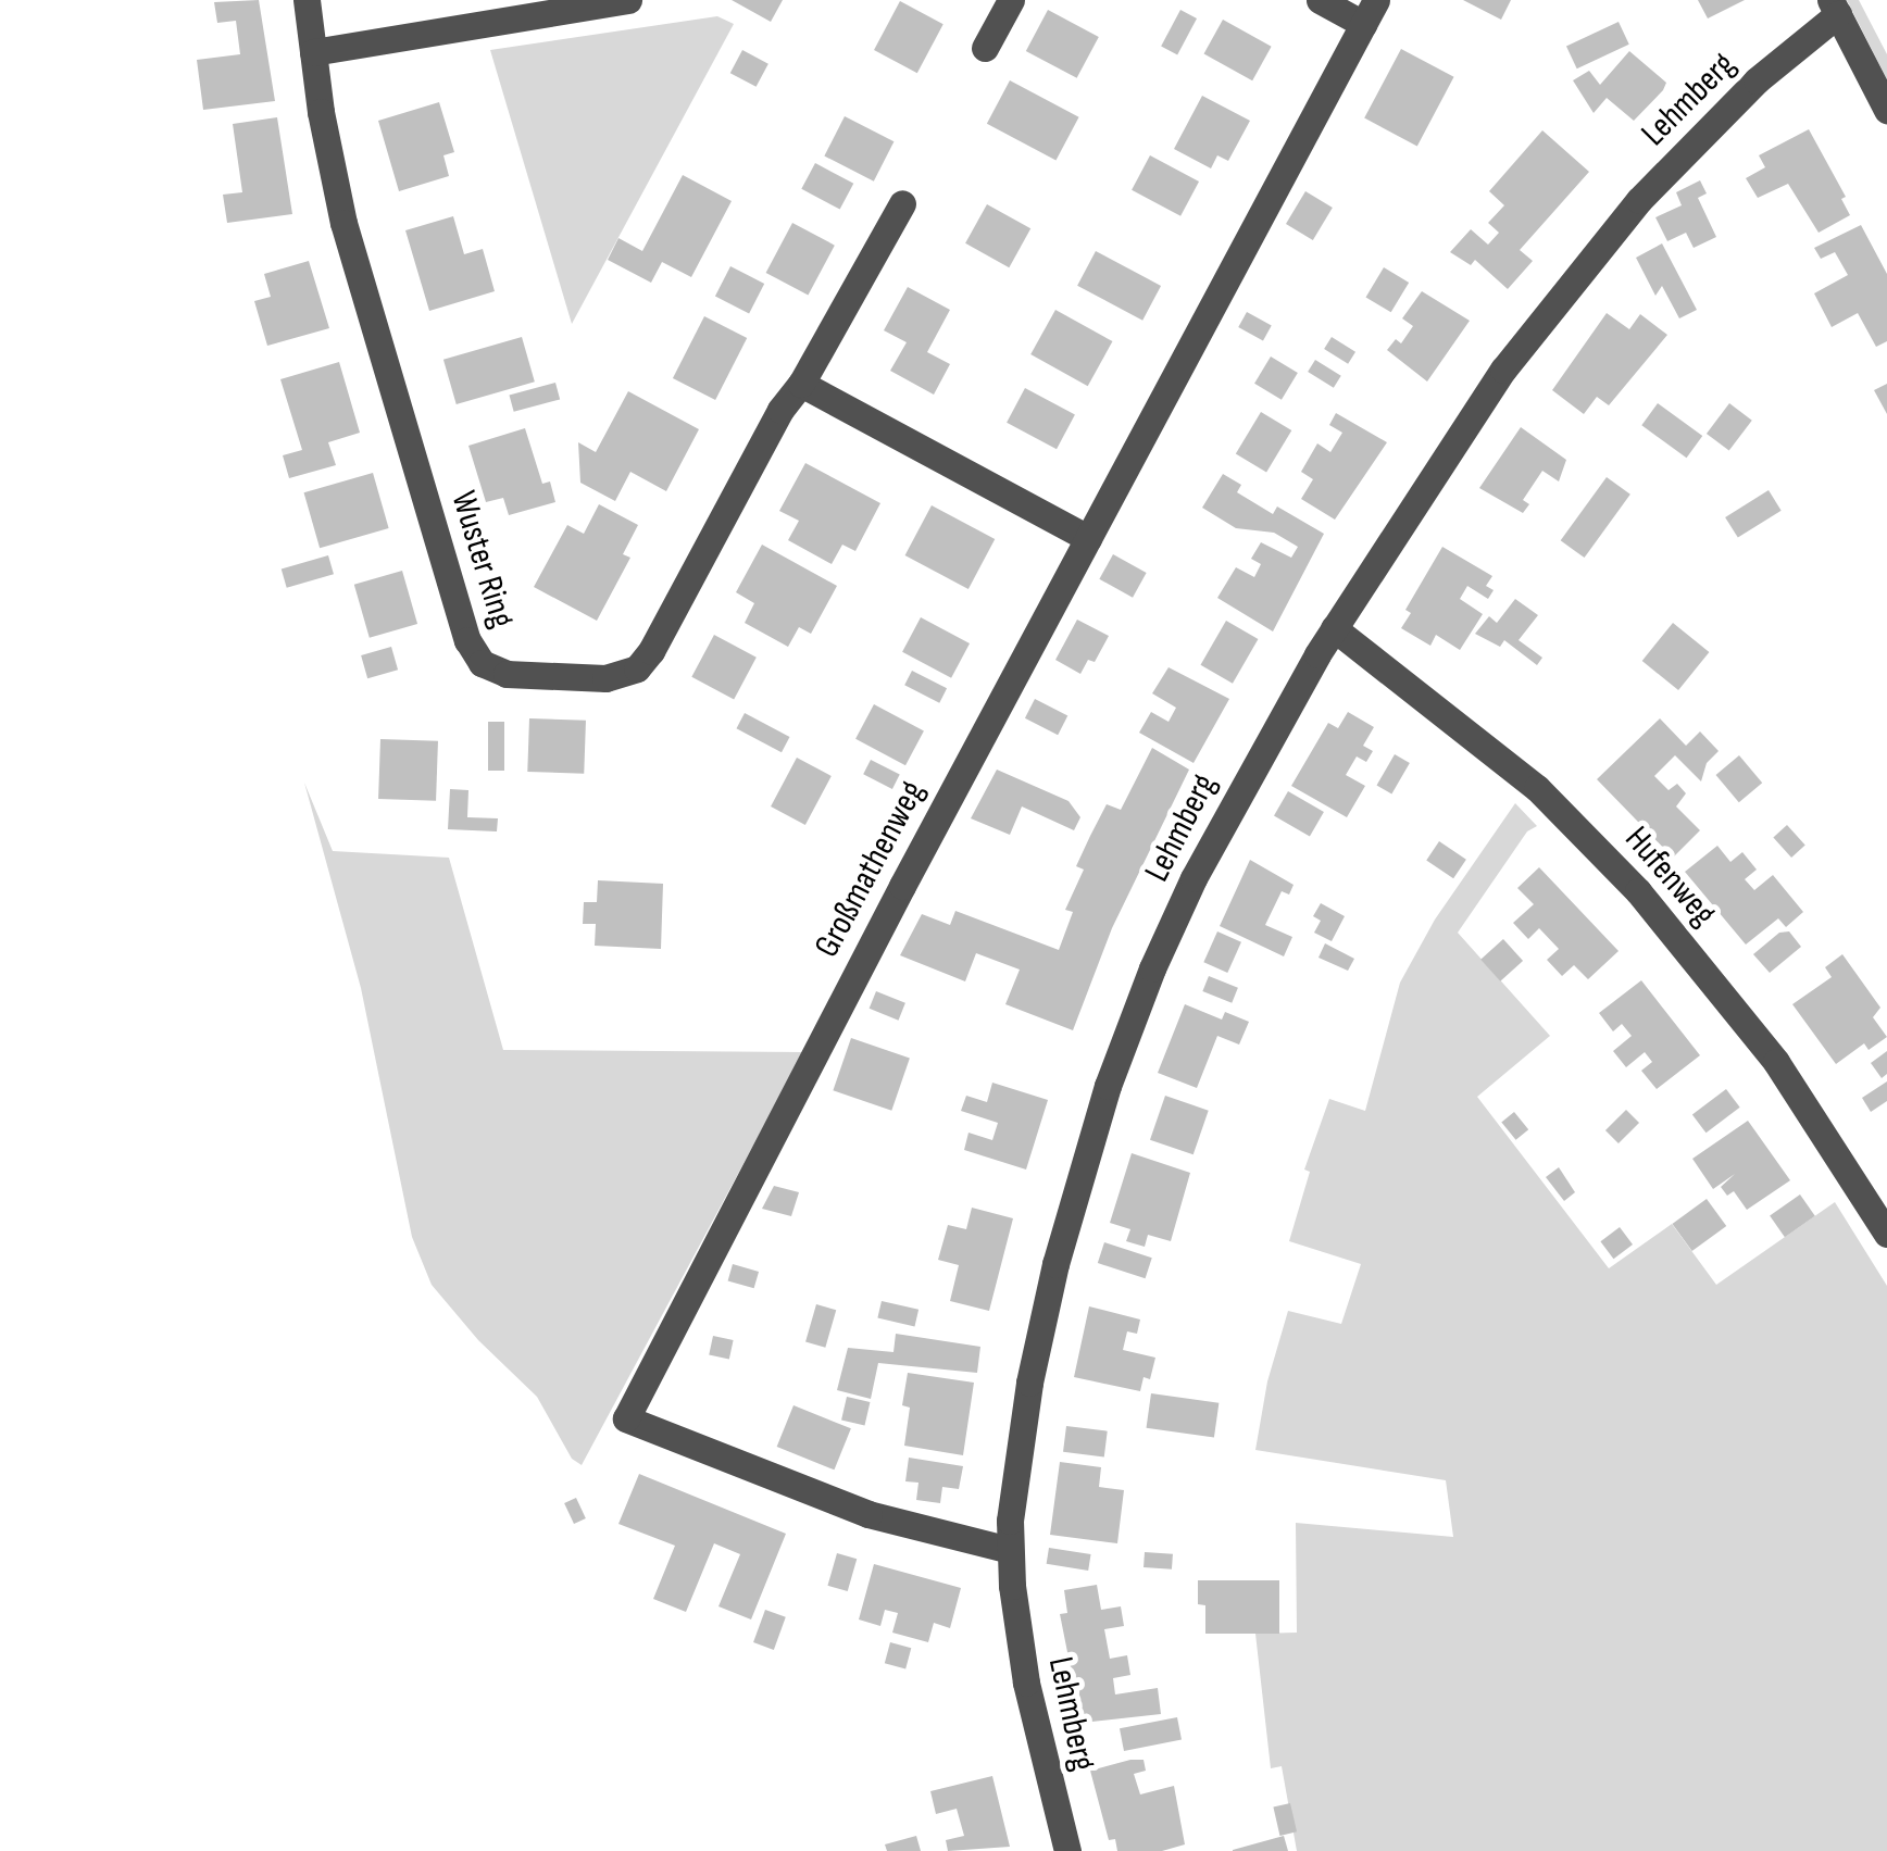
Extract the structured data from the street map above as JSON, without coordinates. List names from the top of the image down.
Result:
{
  "streets": {
    "street": [
      "Lehmberg",
      "Wuster Ring",
      "Großmathenweg",
      "Hufenweg"
    ]
  },
  "crossings": [
    ["Lehmberg", "Großmathenweg"],
    ["Lehmberg", "Hufenweg"]
  ]
}
